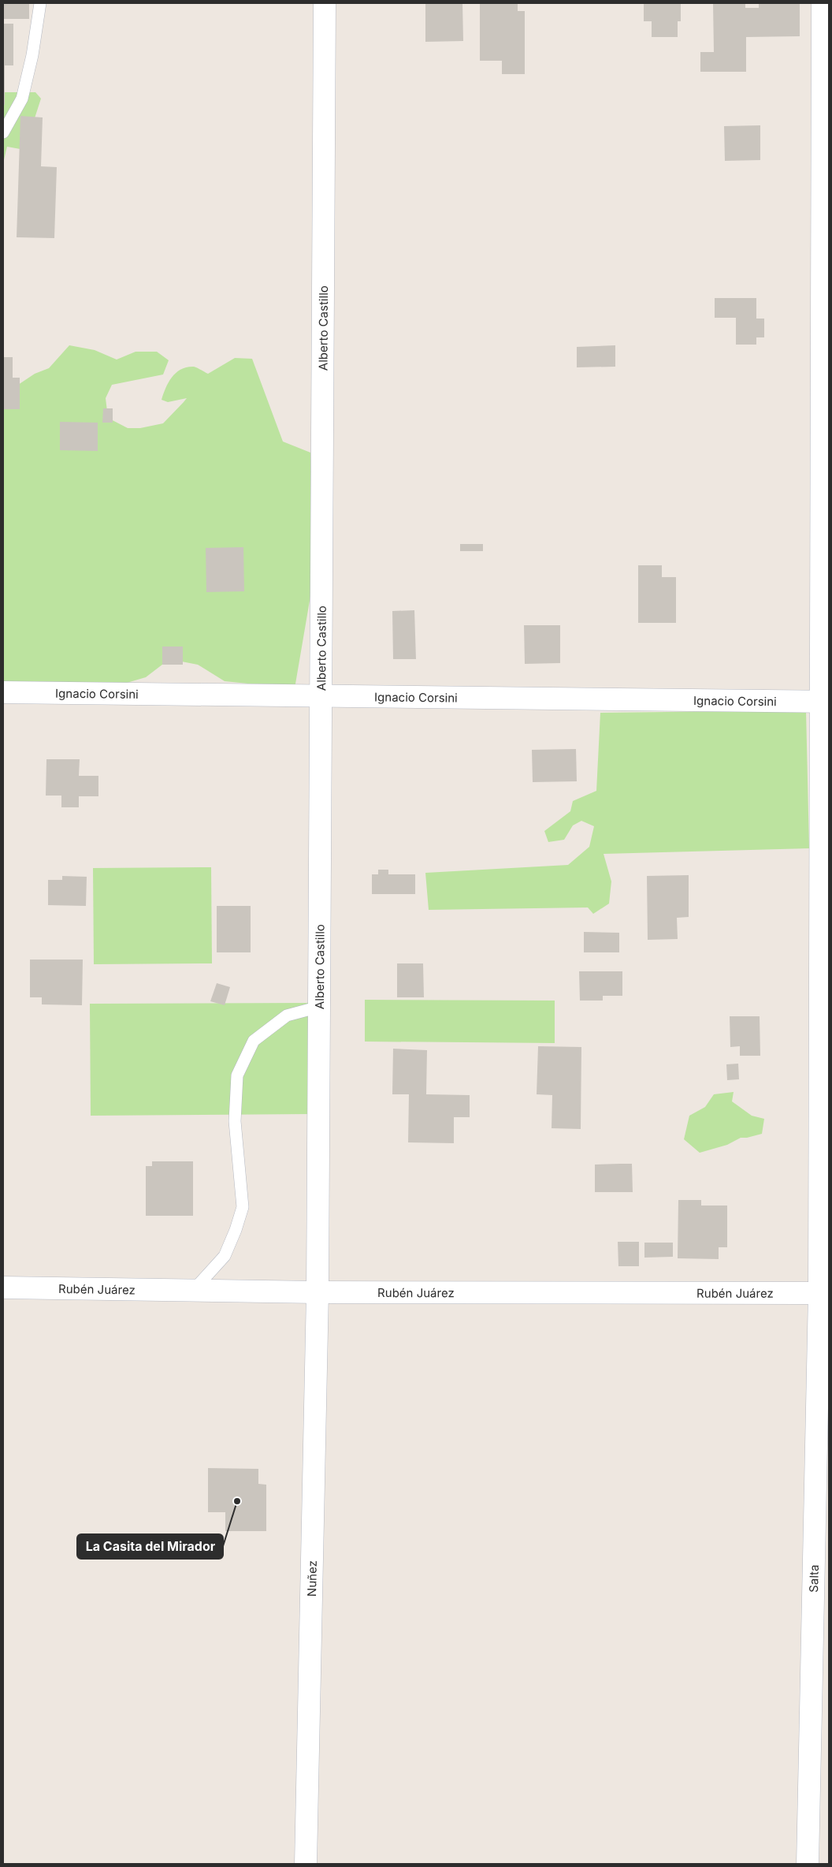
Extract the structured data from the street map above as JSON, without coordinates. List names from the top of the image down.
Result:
{
  "streets": {
    "street": [
      "Alberto Castillo",
      "Ignacio Corsini",
      "Rubén Juárez",
      "Nuñez",
      "Salta"
    ]
  },
  "crossings": [
    ["Alberto Castillo", "Ignacio Corsini"],
    ["Alberto Castillo", "Rubén Juárez"],
    ["Alberto Castillo", "Nuñez"],
    ["Ignacio Corsini", "Salta"],
    ["Rubén Juárez", "Nuñez"],
    ["Rubén Juárez", "Salta"]
  ],
  "places": ["La Casita del Mirador"]
}
